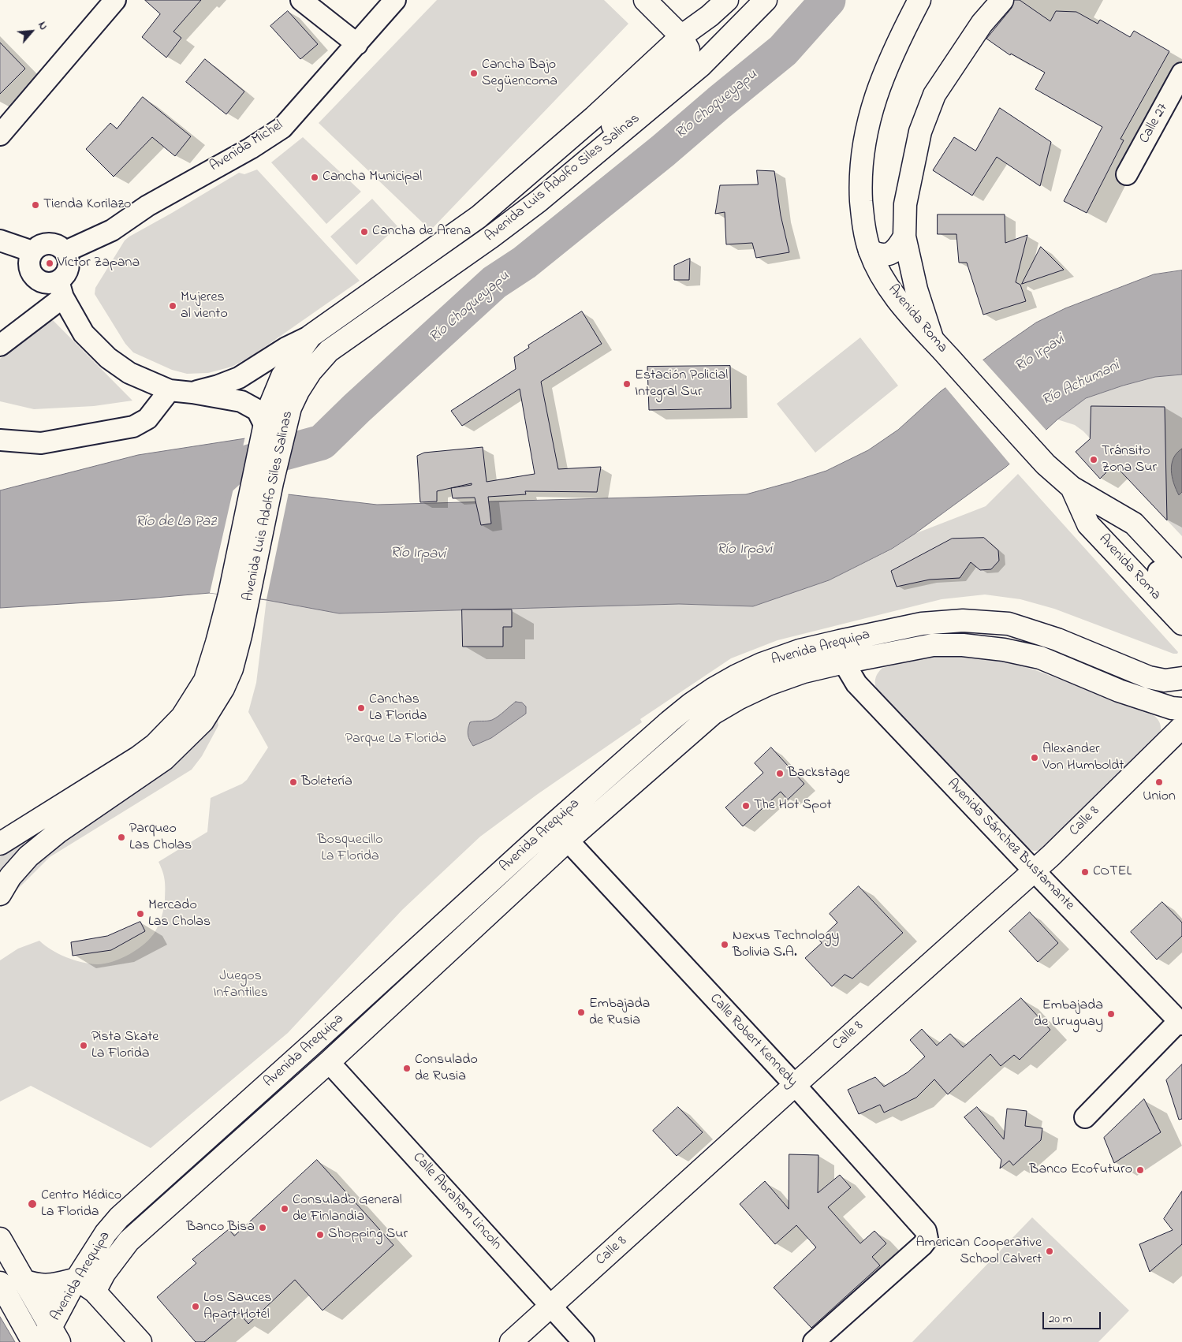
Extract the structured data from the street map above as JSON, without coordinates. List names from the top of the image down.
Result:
{
  "streets": {
    "main road": [
      "Avenida Luis Adolfo Siles Salinas",
      "Avenida Roma",
      "Avenida Arequipa",
      "Calle 8"
    ],
    "street": [
      "Calle 27",
      "Avenida Michel",
      "Avenida Sánchez Bustamante",
      "Calle Robert Kennedy",
      "Calle Abraham Lincoln"
    ]
  },
  "crossings": [
    ["Avenida Arequipa", "Avenida Sánchez Bustamante"],
    ["Avenida Arequipa", "Calle Robert Kennedy"],
    ["Avenida Arequipa", "Calle Abraham Lincoln"],
    ["Calle 8", "Avenida Sánchez Bustamante"],
    ["Calle 8", "Calle Robert Kennedy"],
    ["Calle 8", "Calle Abraham Lincoln"]
  ],
  "water": [
    "Río Choqueyapu",
    "Río Irpavi",
    "Río Achumani",
    "Río de La Paz"
  ],
  "parks": ["Parque La Florida", "Bosquecillo La Florida", "Juegos Infantiles"],
  "places": [
    "Cancha Bajo Següencoma",
    "Cancha Municipal",
    "Tienda Korilazo",
    "Cancha de Arena",
    "Víctor Zapana",
    "Mujeres al viento",
    "Estación Policial Integral Sur",
    "Tránsito Zona Sur",
    "Canchas La Florida",
    "Alexander Von Humboldt",
    "Backstage",
    "Boletería",
    "Union",
    "The Hot Spot",
    "Parqueo Las Cholas",
    "COTEL",
    "Mercado Las Cholas",
    "Nexus Technology Bolivia S.A.",
    "Embajada de Rusia",
    "Embajada de Uruguay",
    "Pista Skate La Florida",
    "Consulado de Rusia",
    "Banco Ecofuturo",
    "Centro Médico La Florida",
    "Consulado General de Finlandia",
    "Banco Bisa",
    "Shopping Sur",
    "American Cooperative School Calvert",
    "Los Sauces Apart Hotel"
  ],
  "scale_bar": "20 m",
  "north": "top right"
}
